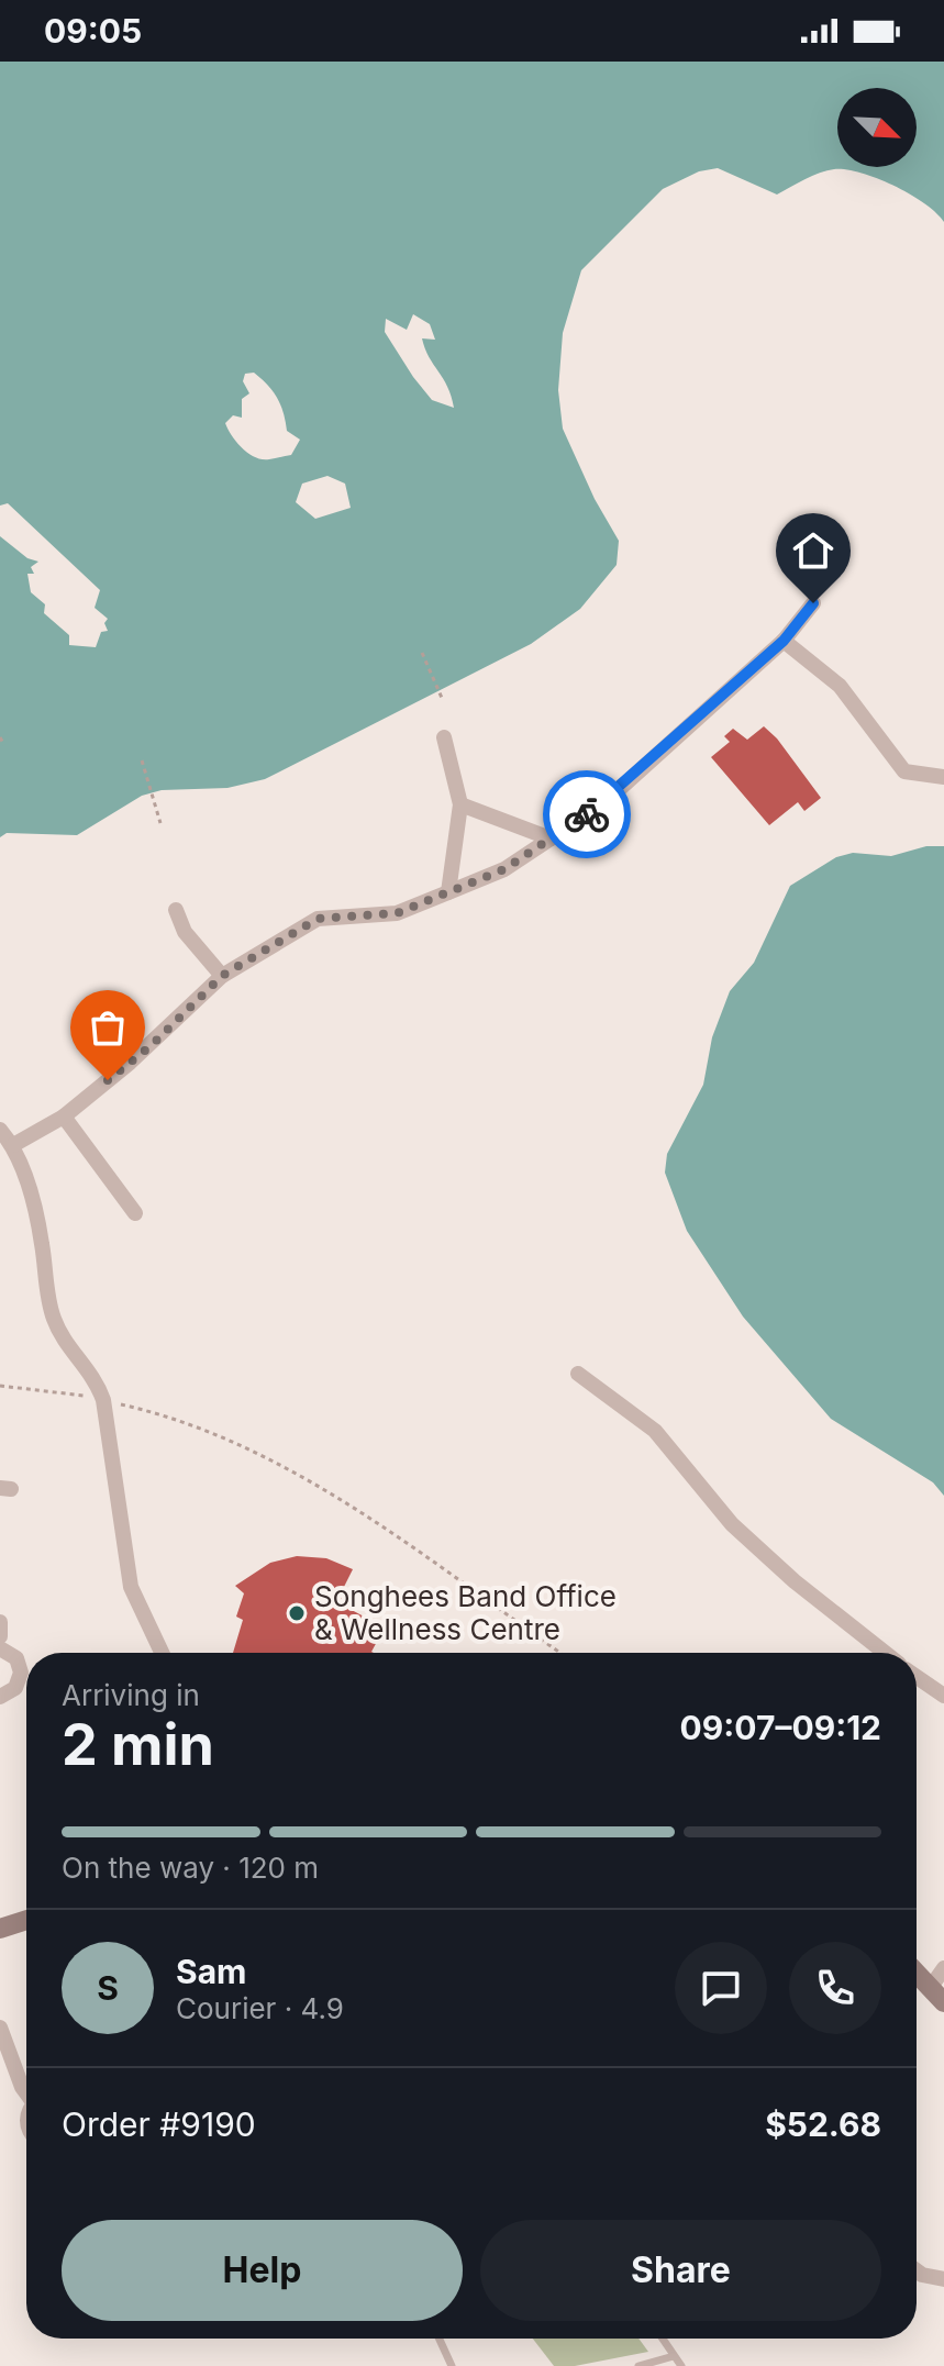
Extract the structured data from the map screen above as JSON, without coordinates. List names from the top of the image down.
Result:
{
  "places": ["Songhees Band Office & Wellness Centre"],
  "north": "bottom right",
  "page": {
    "status": "09:05",
    "heading": ["2 min", "Arriving in", "09:07–09:12"],
    "panel": [
      "Sam",
      "Courier · 4.9",
      "Order #9190",
      "$52.68"
    ],
    "bar": "On the way · 120 m",
    "round": "S",
    "buttons": ["Help", "Share"]
  }
}
